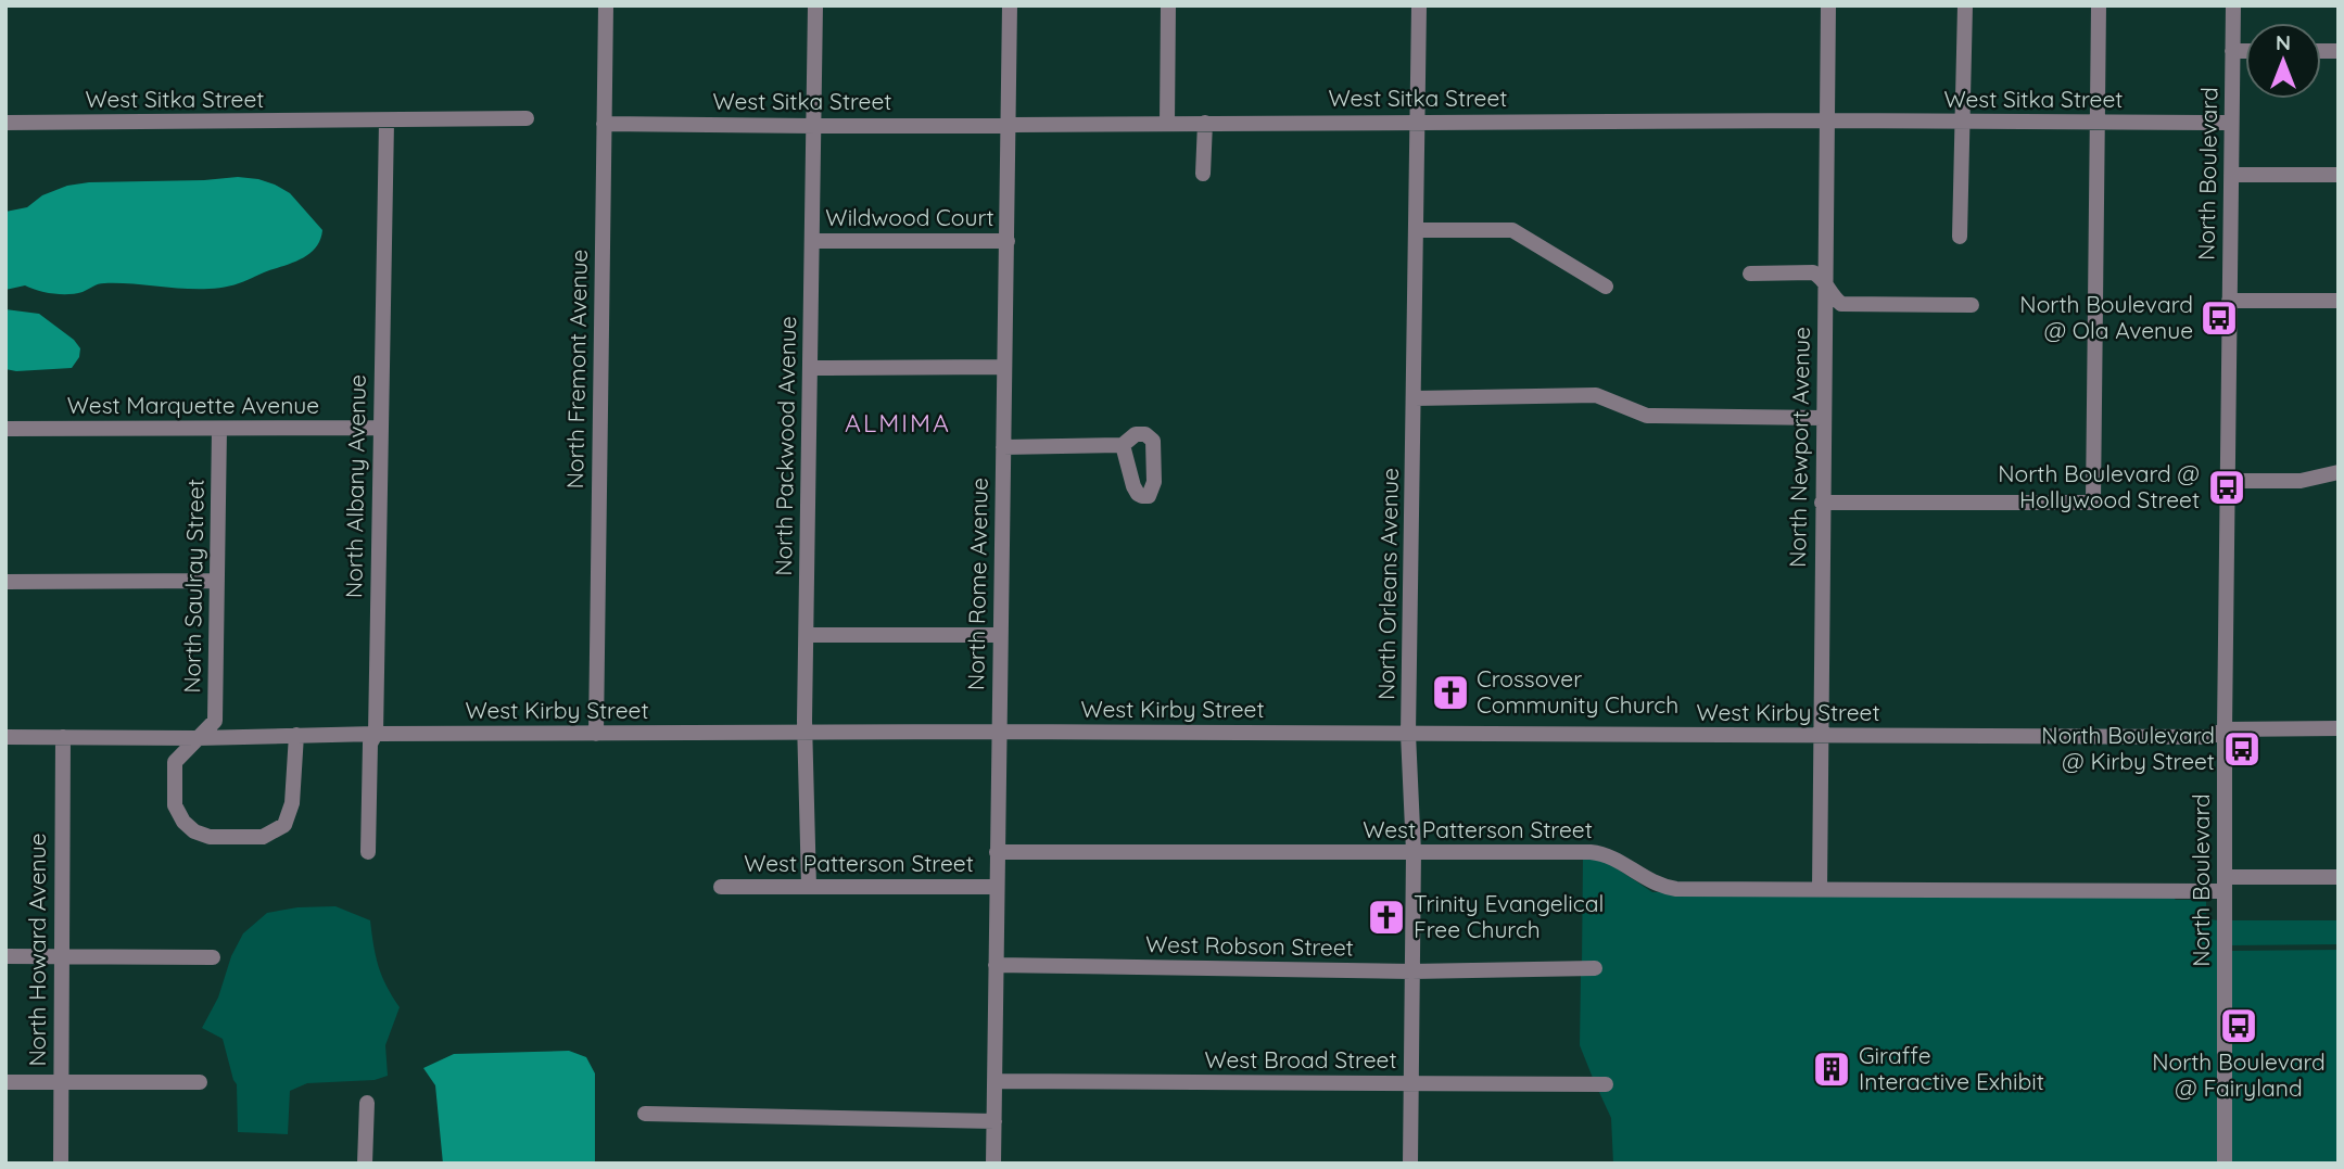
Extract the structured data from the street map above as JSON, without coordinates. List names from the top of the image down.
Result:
{
  "streets": {
    "street": [
      "West Sitka Street",
      "North Boulevard",
      "Wildwood Court",
      "North Fremont Avenue",
      "West Marquette Avenue",
      "North Packwood Avenue",
      "North Newport Avenue",
      "North Albany Avenue",
      "North Rome Avenue",
      "North Orleans Avenue",
      "North Saulray Street",
      "West Kirby Street",
      "West Patterson Street",
      "West Robson Street",
      "North Howard Avenue",
      "West Broad Street"
    ]
  },
  "crossings": [
    ["West Sitka Street", "North Boulevard"],
    ["West Sitka Street", "North Fremont Avenue"],
    ["West Sitka Street", "North Packwood Avenue"],
    ["West Sitka Street", "North Newport Avenue"],
    ["West Sitka Street", "North Albany Avenue"],
    ["West Sitka Street", "North Rome Avenue"],
    ["West Sitka Street", "North Orleans Avenue"],
    ["North Boulevard", "West Kirby Street"],
    ["North Boulevard", "West Patterson Street"],
    ["Wildwood Court", "North Packwood Avenue"],
    ["Wildwood Court", "North Rome Avenue"],
    ["North Fremont Avenue", "West Kirby Street"],
    ["West Marquette Avenue", "North Albany Avenue"],
    ["West Marquette Avenue", "North Saulray Street"],
    ["North Packwood Avenue", "West Kirby Street"],
    ["North Packwood Avenue", "West Patterson Street"],
    ["North Newport Avenue", "West Kirby Street"],
    ["North Newport Avenue", "West Patterson Street"],
    ["North Albany Avenue", "West Kirby Street"],
    ["North Rome Avenue", "West Kirby Street"],
    ["North Rome Avenue", "West Patterson Street"],
    ["North Rome Avenue", "West Robson Street"],
    ["North Rome Avenue", "West Broad Street"],
    ["North Orleans Avenue", "West Kirby Street"],
    ["North Orleans Avenue", "West Patterson Street"],
    ["North Orleans Avenue", "West Robson Street"],
    ["North Orleans Avenue", "West Broad Street"],
    ["North Saulray Street", "West Kirby Street"],
    ["West Kirby Street", "North Howard Avenue"]
  ],
  "districts": ["ALMIMA"],
  "places": {
    "bus stop": [
      "North Boulevard @ Ola Avenue",
      "North Boulevard @ Hollywood Street",
      "North Boulevard @ Kirby Street",
      "North Boulevard @ Fairyland"
    ],
    "church": ["Crossover Community Church", "Trinity Evangelical Free Church"],
    "building": ["Giraffe Interactive Exhibit"]
  },
  "north": "top"
}
